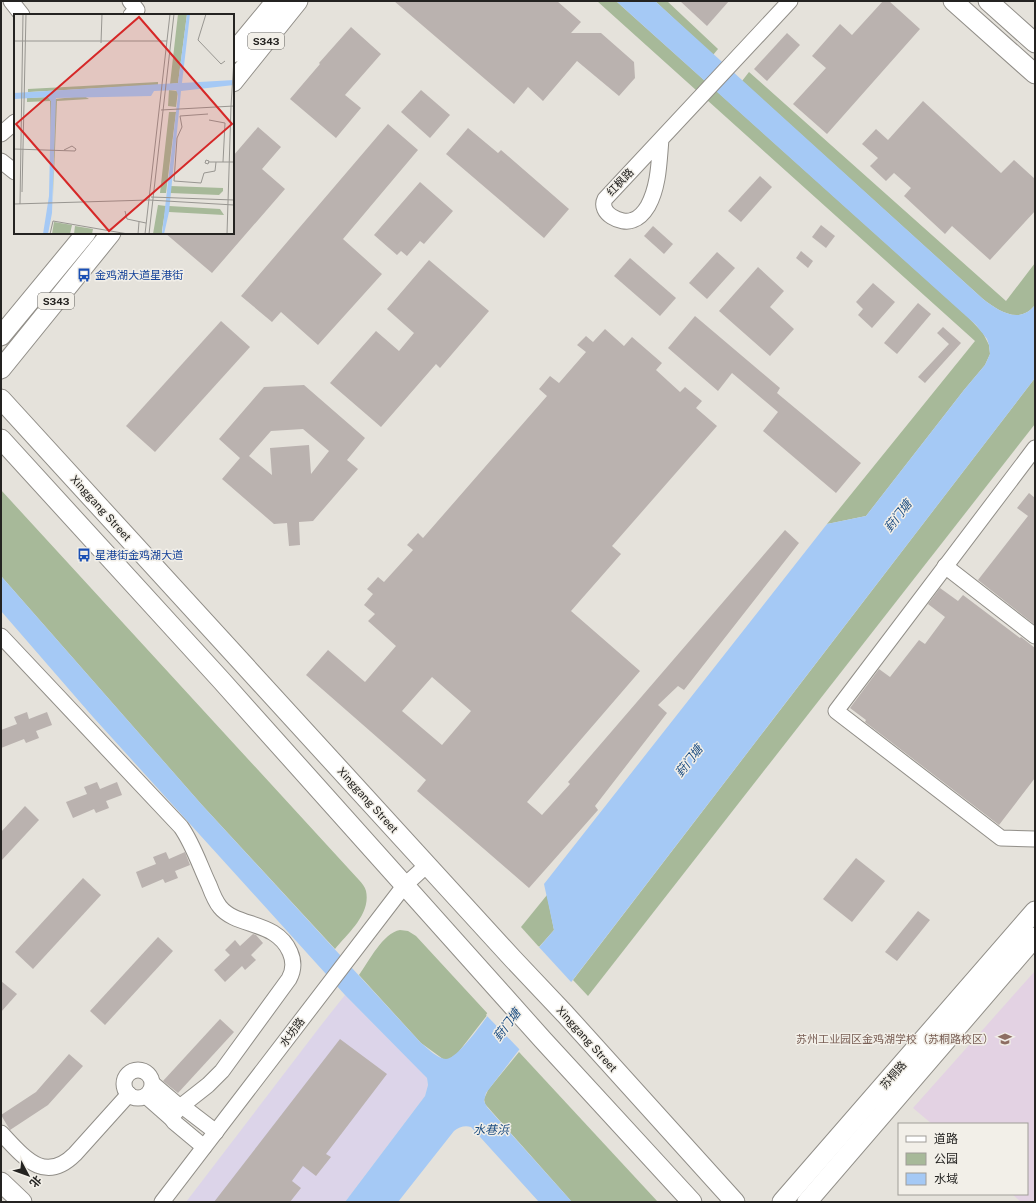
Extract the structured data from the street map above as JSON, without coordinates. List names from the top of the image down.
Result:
{
  "streets": {
    "main road": ["S343", "Xinggang Street", "苏桐路"],
    "street": ["红枫路", "水坊路"]
  },
  "crossings": [
    ["Xinggang Street", "水坊路"]
  ],
  "water": ["葑门塘", "水巷浜"],
  "places": {
    "bus stop": ["金鸡湖大道星港街", "星港街金鸡湖大道"],
    "school or university": ["苏州工业园区金鸡湖学校（苏桐路校区）"]
  },
  "legend": ["道路", "公园", "水域"],
  "north": "bottom right"
}
